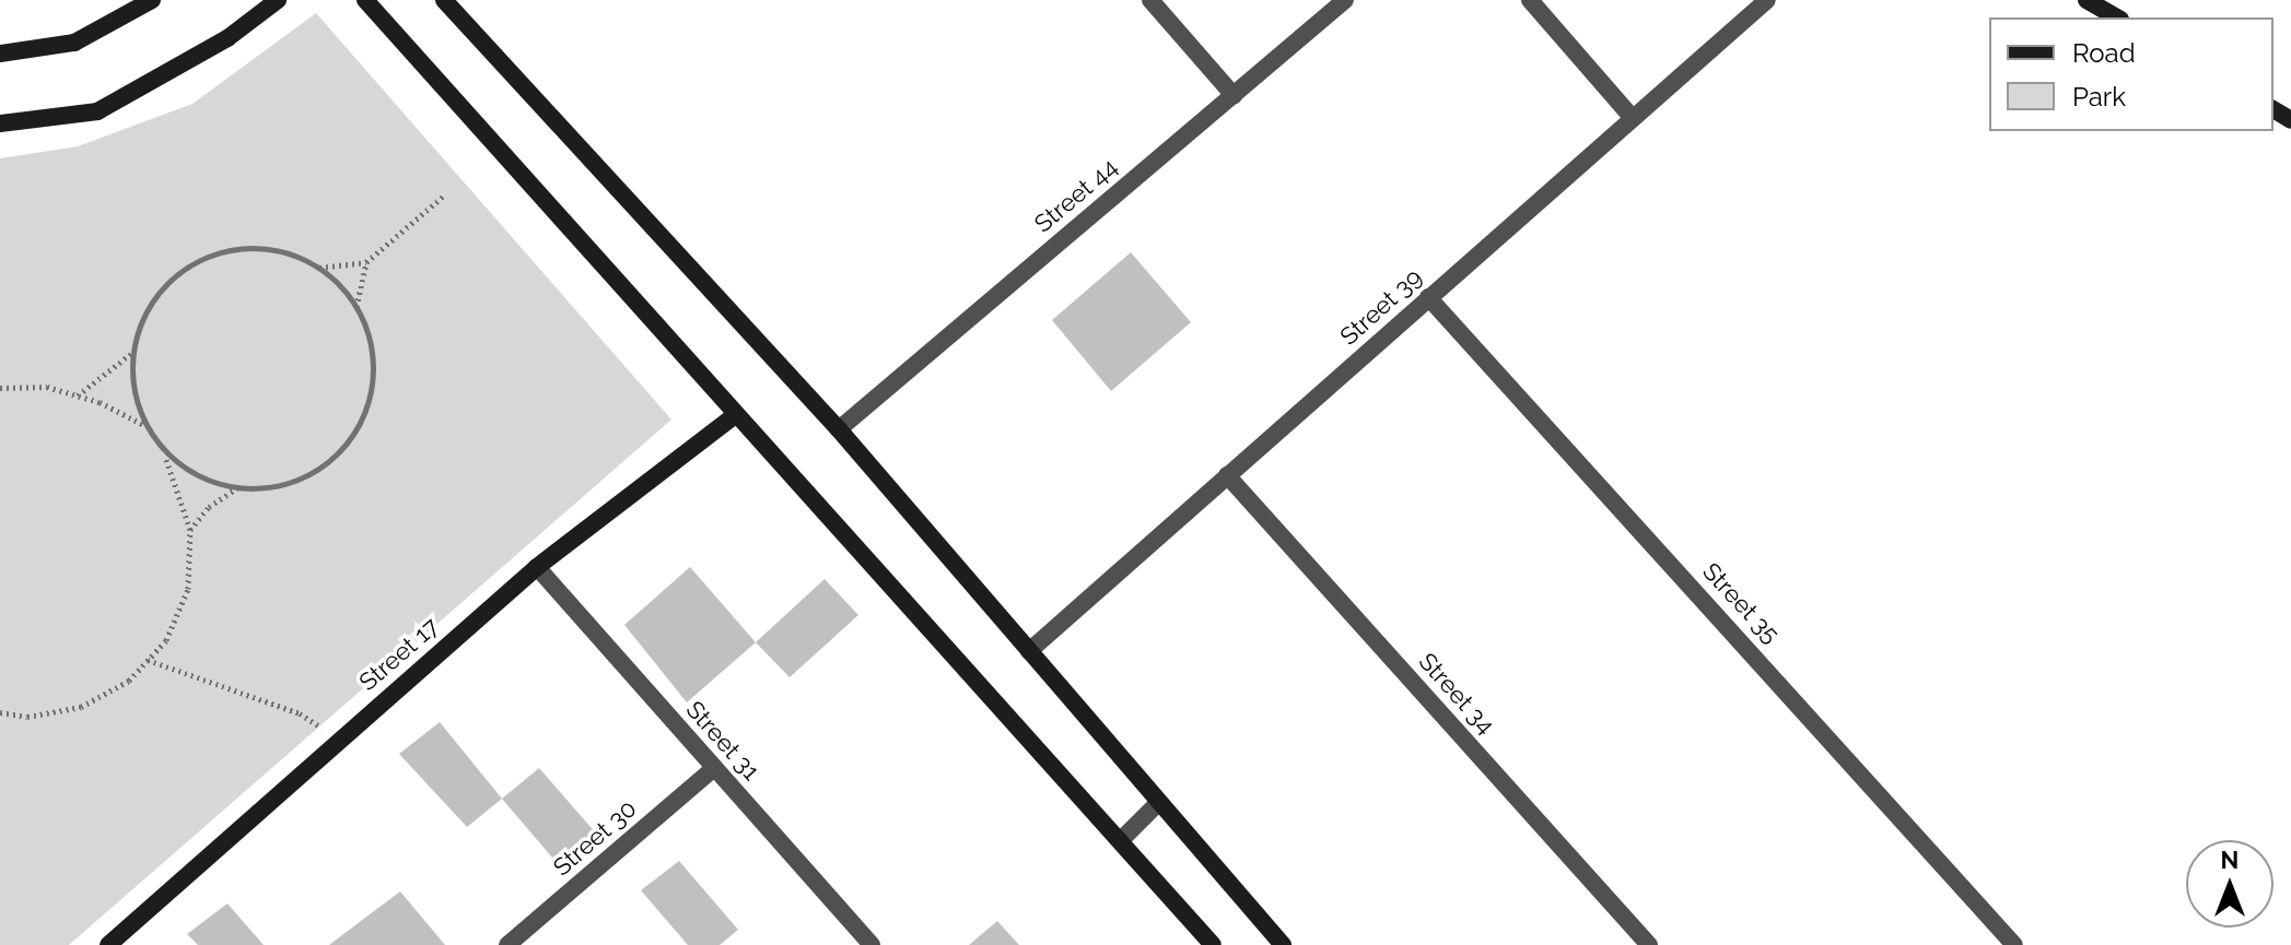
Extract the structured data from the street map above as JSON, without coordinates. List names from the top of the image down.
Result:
{
  "streets": {
    "street": [
      "Street 44",
      "Street 39",
      "Street 35",
      "Street 17",
      "Street 34",
      "Street 31",
      "Street 30"
    ]
  },
  "crossings": [
    ["Street 39", "Street 35"],
    ["Street 39", "Street 34"],
    ["Street 17", "Street 31"],
    ["Street 31", "Street 30"]
  ],
  "legend": ["Road", "Park"],
  "north": "top"
}
